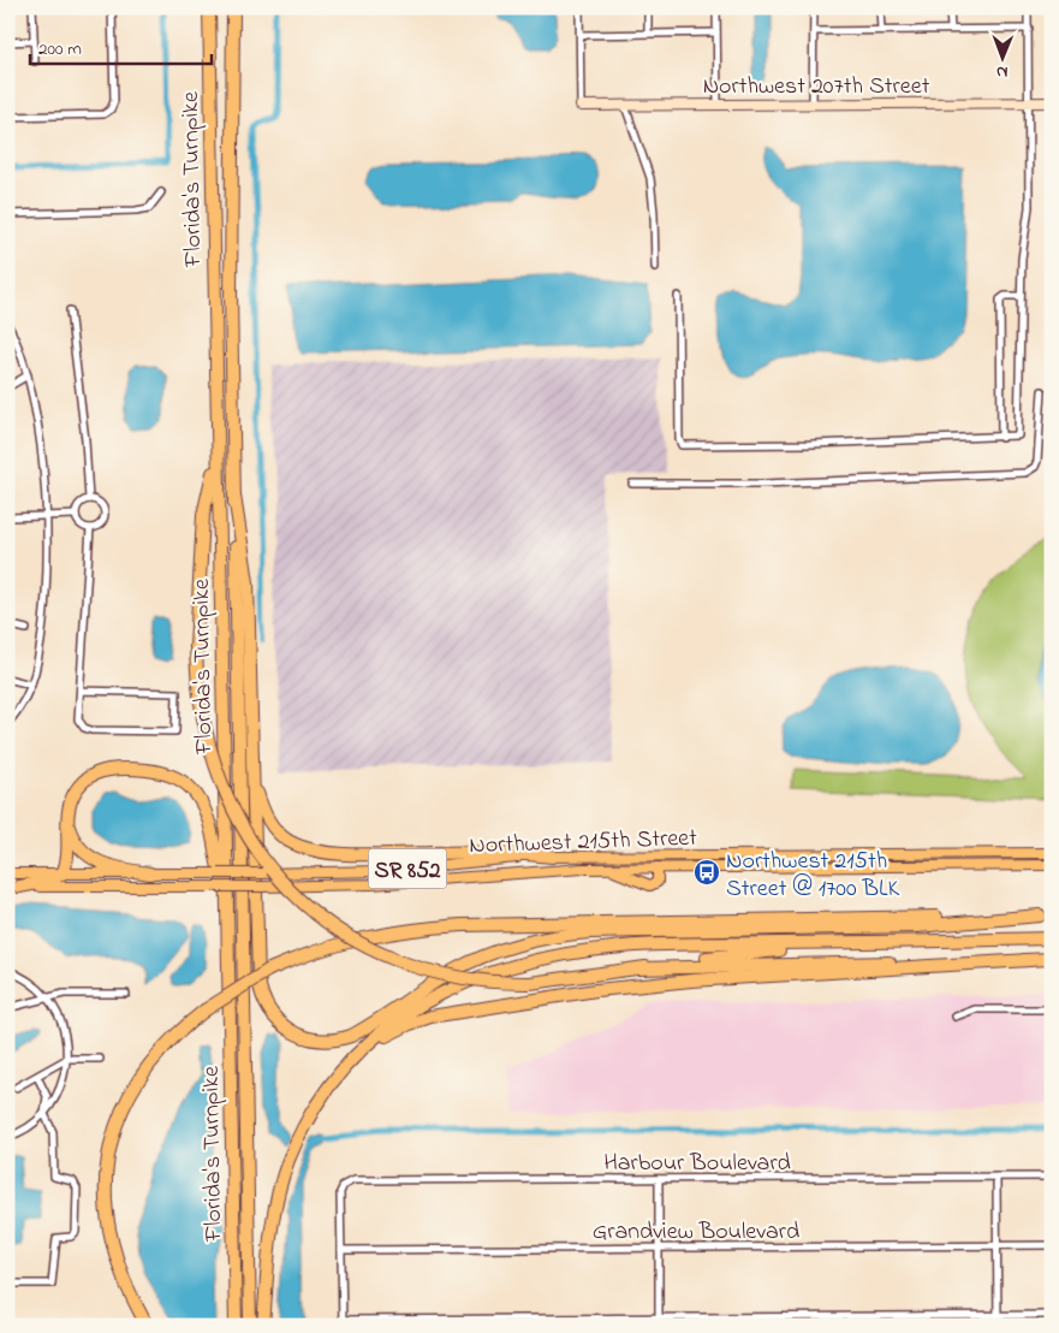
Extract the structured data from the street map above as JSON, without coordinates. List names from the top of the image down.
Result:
{
  "streets": {
    "highway": ["Florida's Turnpike"],
    "main road": ["Northwest 215th Street", "SR 852"],
    "street": ["Northwest 207th Street", "Harbour Boulevard", "Grandview Boulevard"]
  },
  "crossings": [
    ["Harbour Boulevard", "Grandview Boulevard"]
  ],
  "places": {
    "bus stop": ["Northwest 215th Street @ 1700 BLK"]
  },
  "scale_bar": "200 m",
  "north": "bottom"
}
